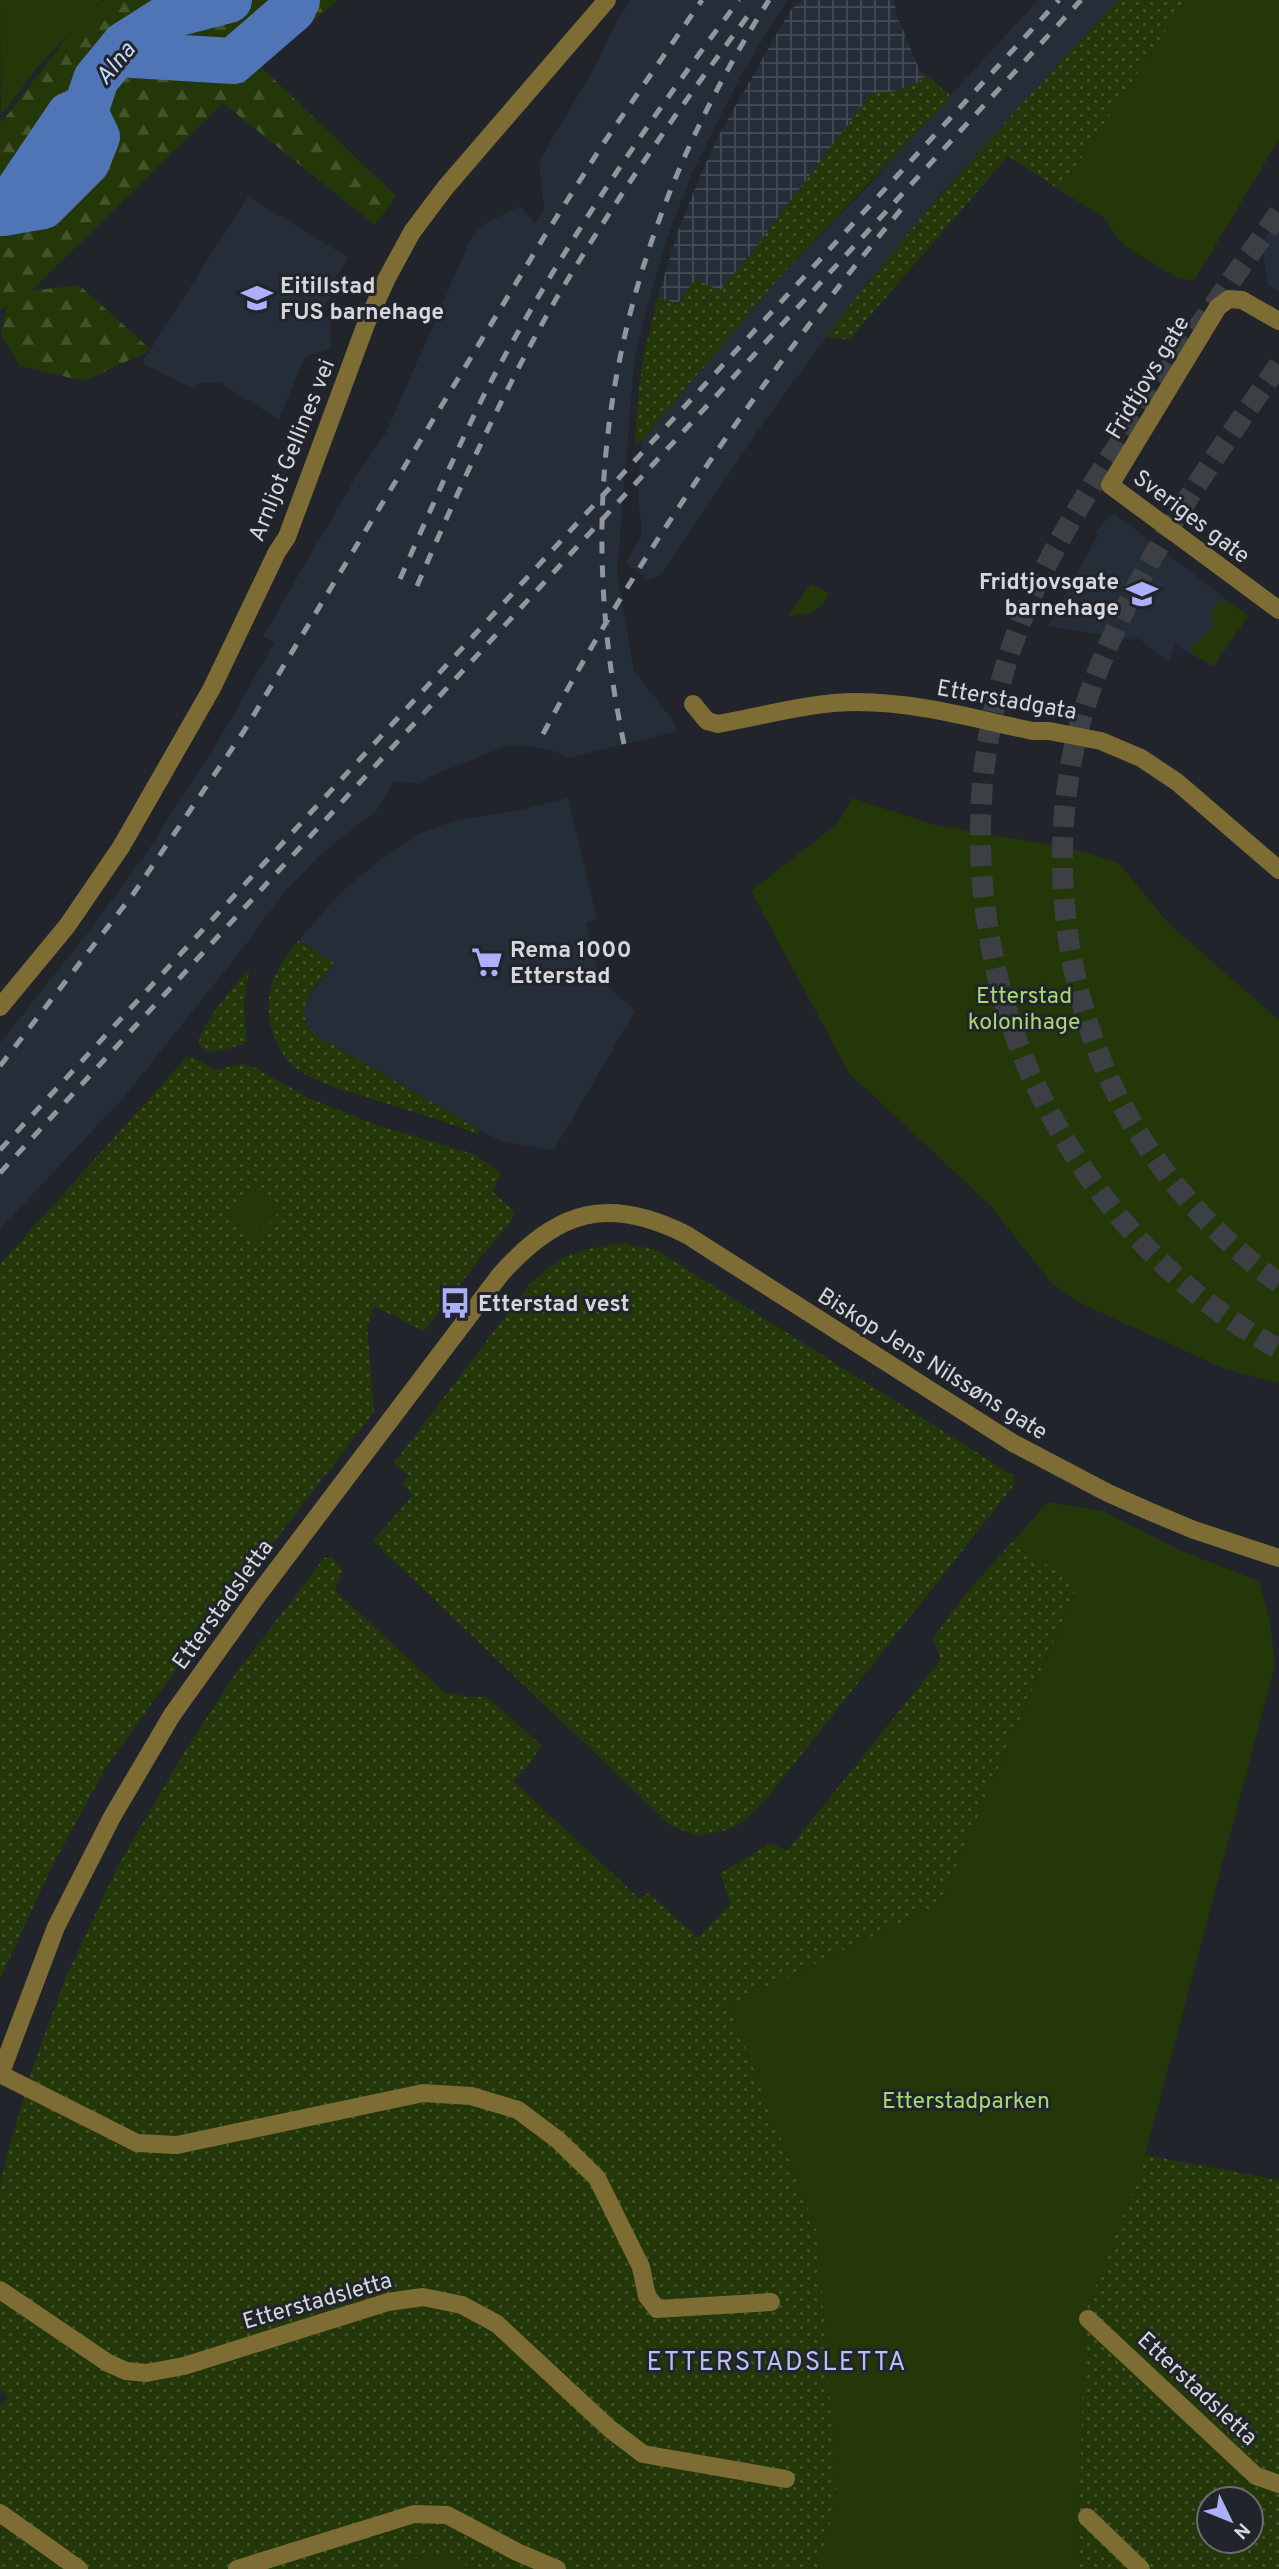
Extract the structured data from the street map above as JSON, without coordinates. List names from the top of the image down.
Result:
{
  "streets": {
    "street": [
      "Fridtjovs gate",
      "Arnljot Gellines vei",
      "Sveriges gate",
      "Etterstadgata",
      "Biskop Jens Nilssøns gate",
      "Etterstadsletta"
    ]
  },
  "crossings": [
    ["Fridtjovs gate", "Sveriges gate"],
    ["Biskop Jens Nilssøns gate", "Etterstadsletta"]
  ],
  "districts": ["ETTERSTADSLETTA"],
  "water": ["Alna"],
  "parks": ["Etterstad kolonihage", "Etterstadparken"],
  "places": {
    "school or university": ["Eitillstad FUS barnehage", "Fridtjovsgate barnehage"],
    "supermarket": ["Rema 1000 Etterstad"],
    "bus stop": ["Etterstad vest"]
  },
  "north": "bottom right"
}
